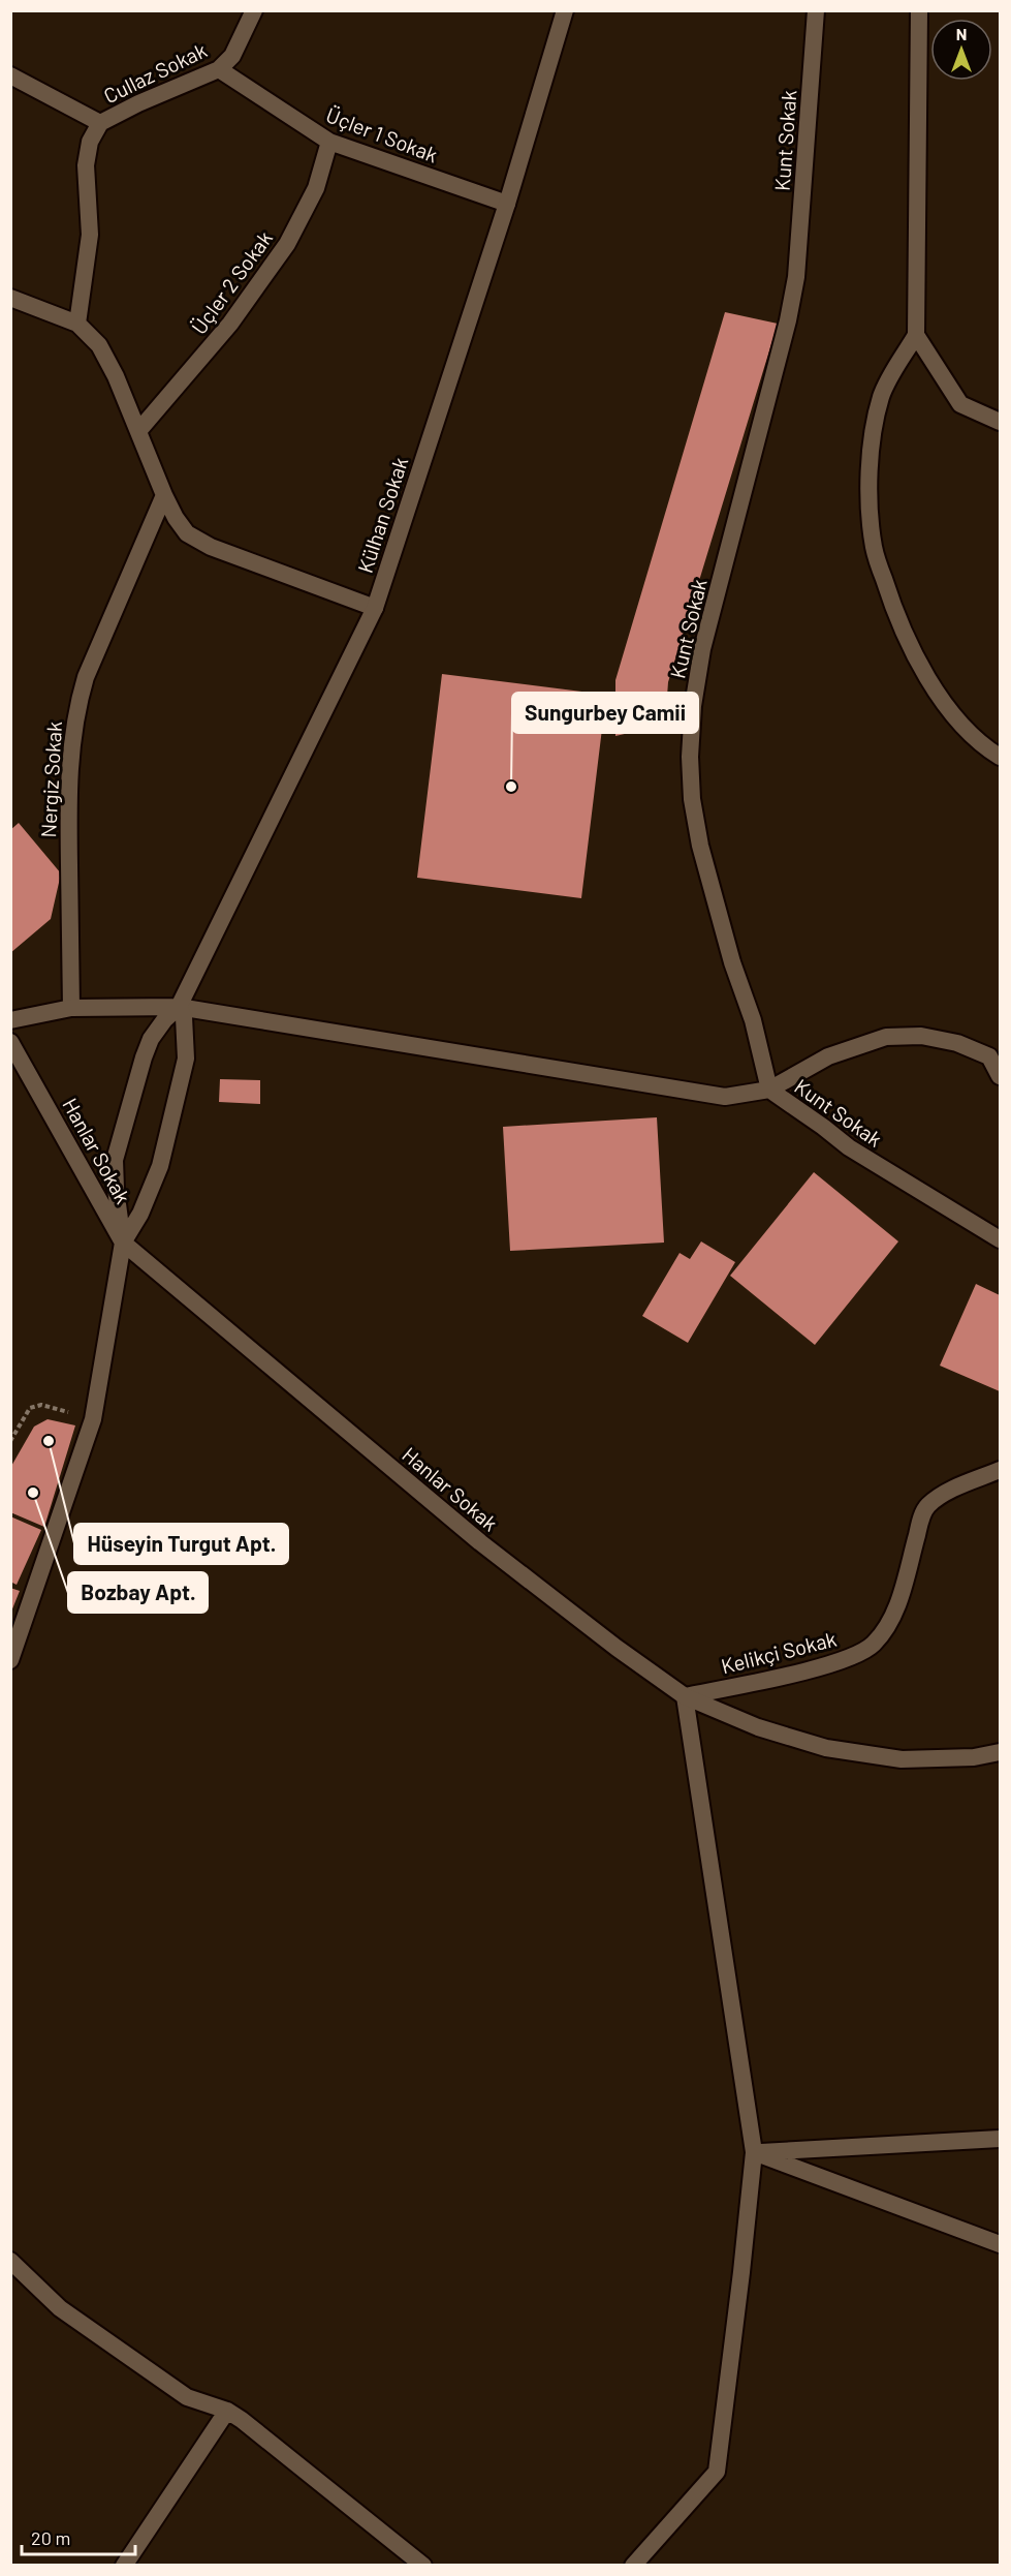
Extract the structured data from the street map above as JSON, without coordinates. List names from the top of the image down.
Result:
{
  "streets": {
    "street": [
      "Cullaz Sokak",
      "Üçler 1 Sokak",
      "Kunt Sokak",
      "Üçler 2 Sokak",
      "Külhan Sokak",
      "Nergiz Sokak",
      "Hanlar Sokak",
      "Kelikçi Sokak"
    ]
  },
  "crossings": [
    ["Cullaz Sokak", "Üçler 1 Sokak"],
    ["Üçler 1 Sokak", "Üçler 2 Sokak"],
    ["Üçler 1 Sokak", "Külhan Sokak"],
    ["Külhan Sokak", "Hanlar Sokak"],
    ["Hanlar Sokak", "Kelikçi Sokak"]
  ],
  "places": ["Sungurbey Camii", "Hüseyin Turgut Apt.", "Bozbay Apt."],
  "scale_bar": "20 m",
  "north": "top"
}
